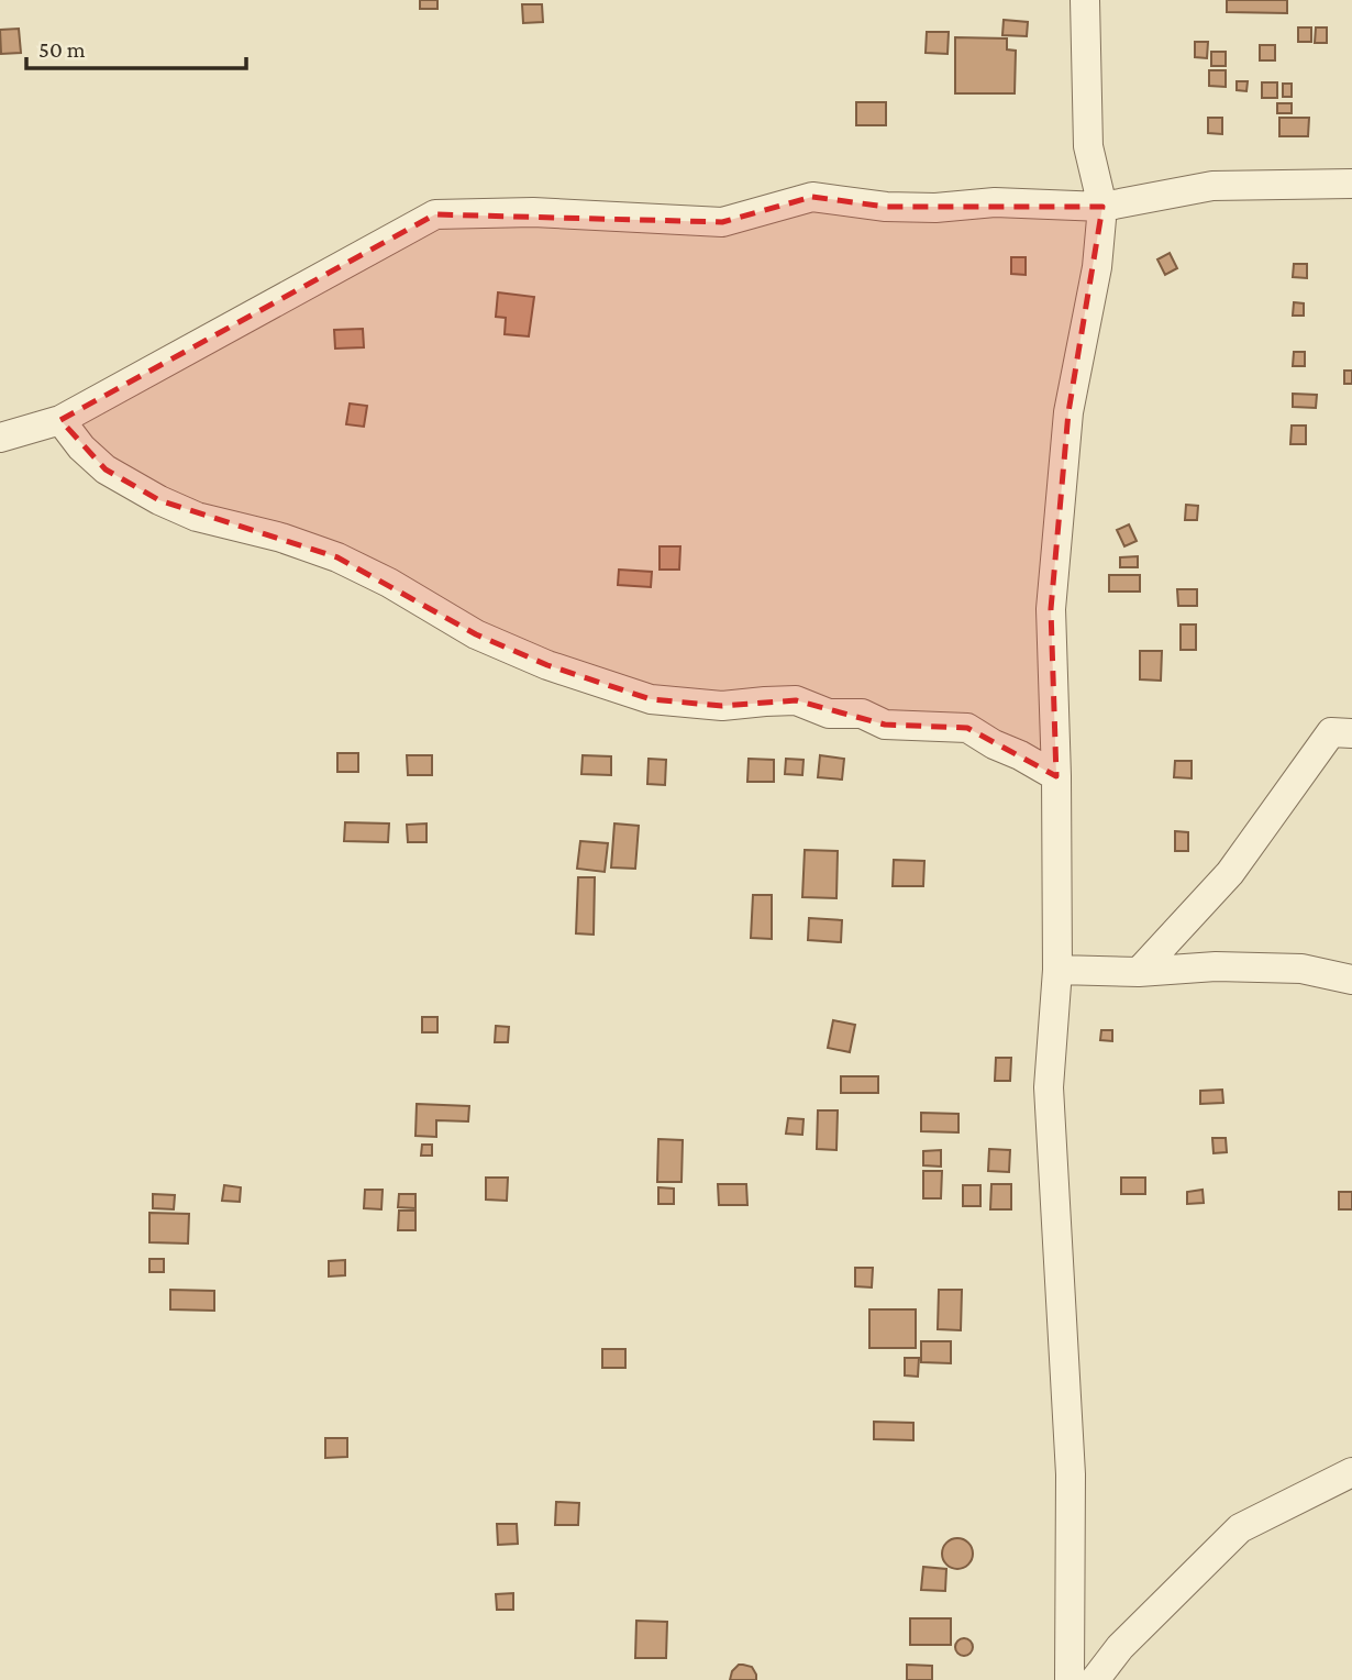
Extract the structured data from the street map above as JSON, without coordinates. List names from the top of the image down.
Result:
{
  "scale_bar": "50 m"
}
